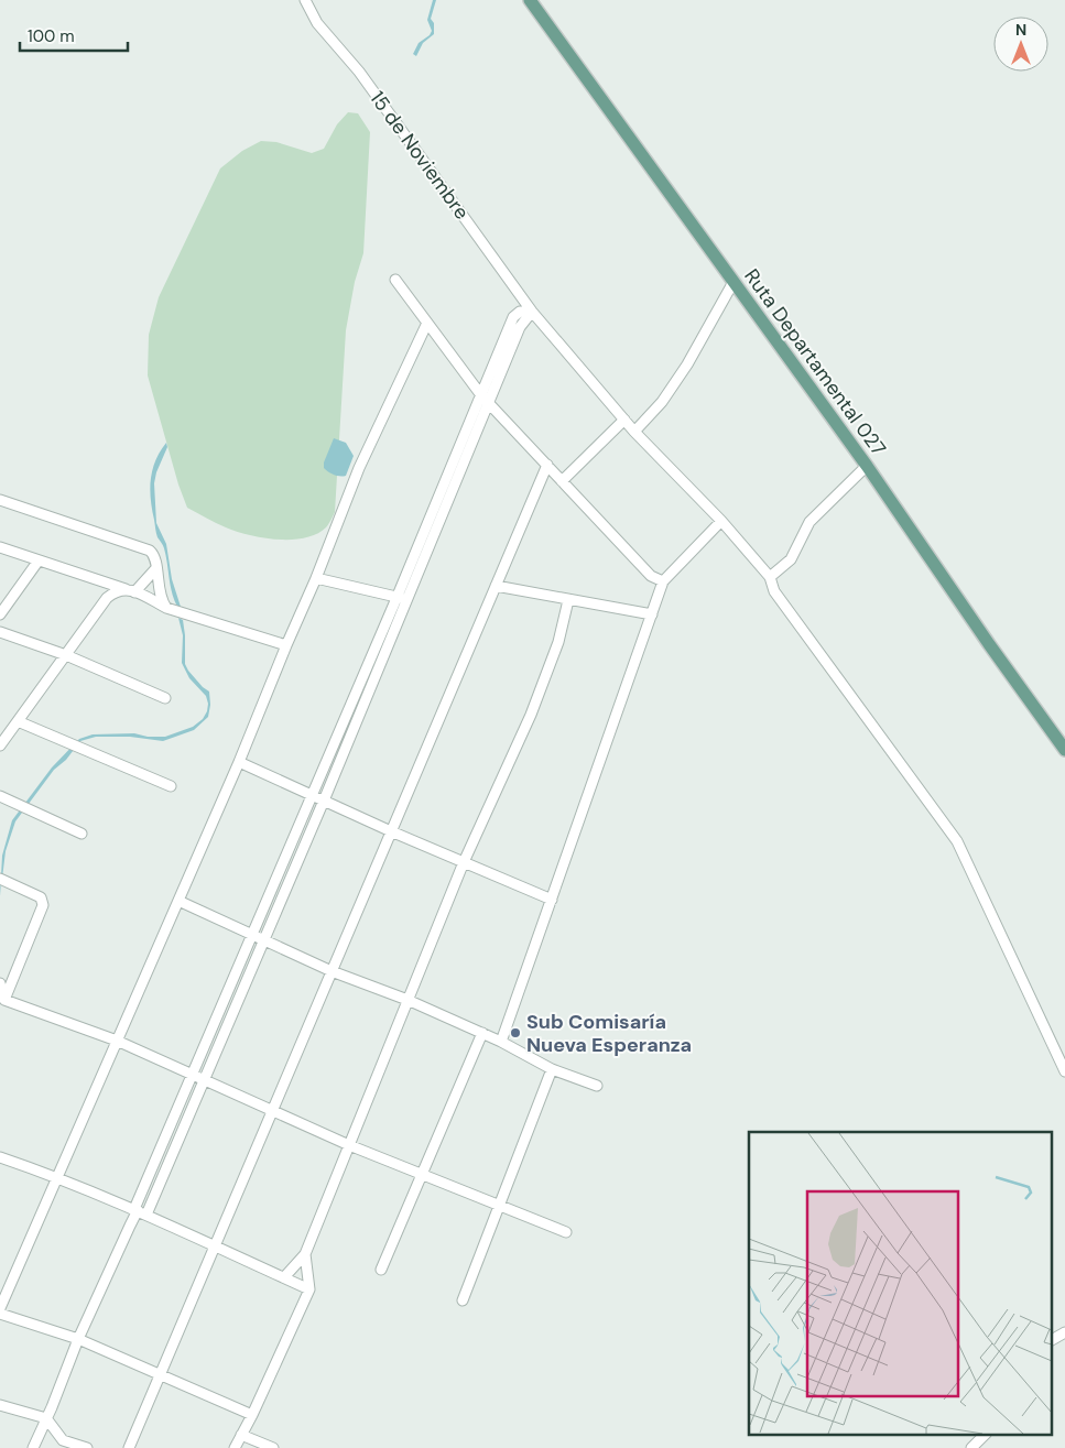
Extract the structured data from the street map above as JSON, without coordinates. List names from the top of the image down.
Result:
{
  "streets": {
    "main road": ["Ruta Departamental 027"],
    "street": ["15 de Noviembre"]
  },
  "places": ["Sub Comisaría Nueva Esperanza"],
  "scale_bar": "100 m",
  "north": "top"
}
